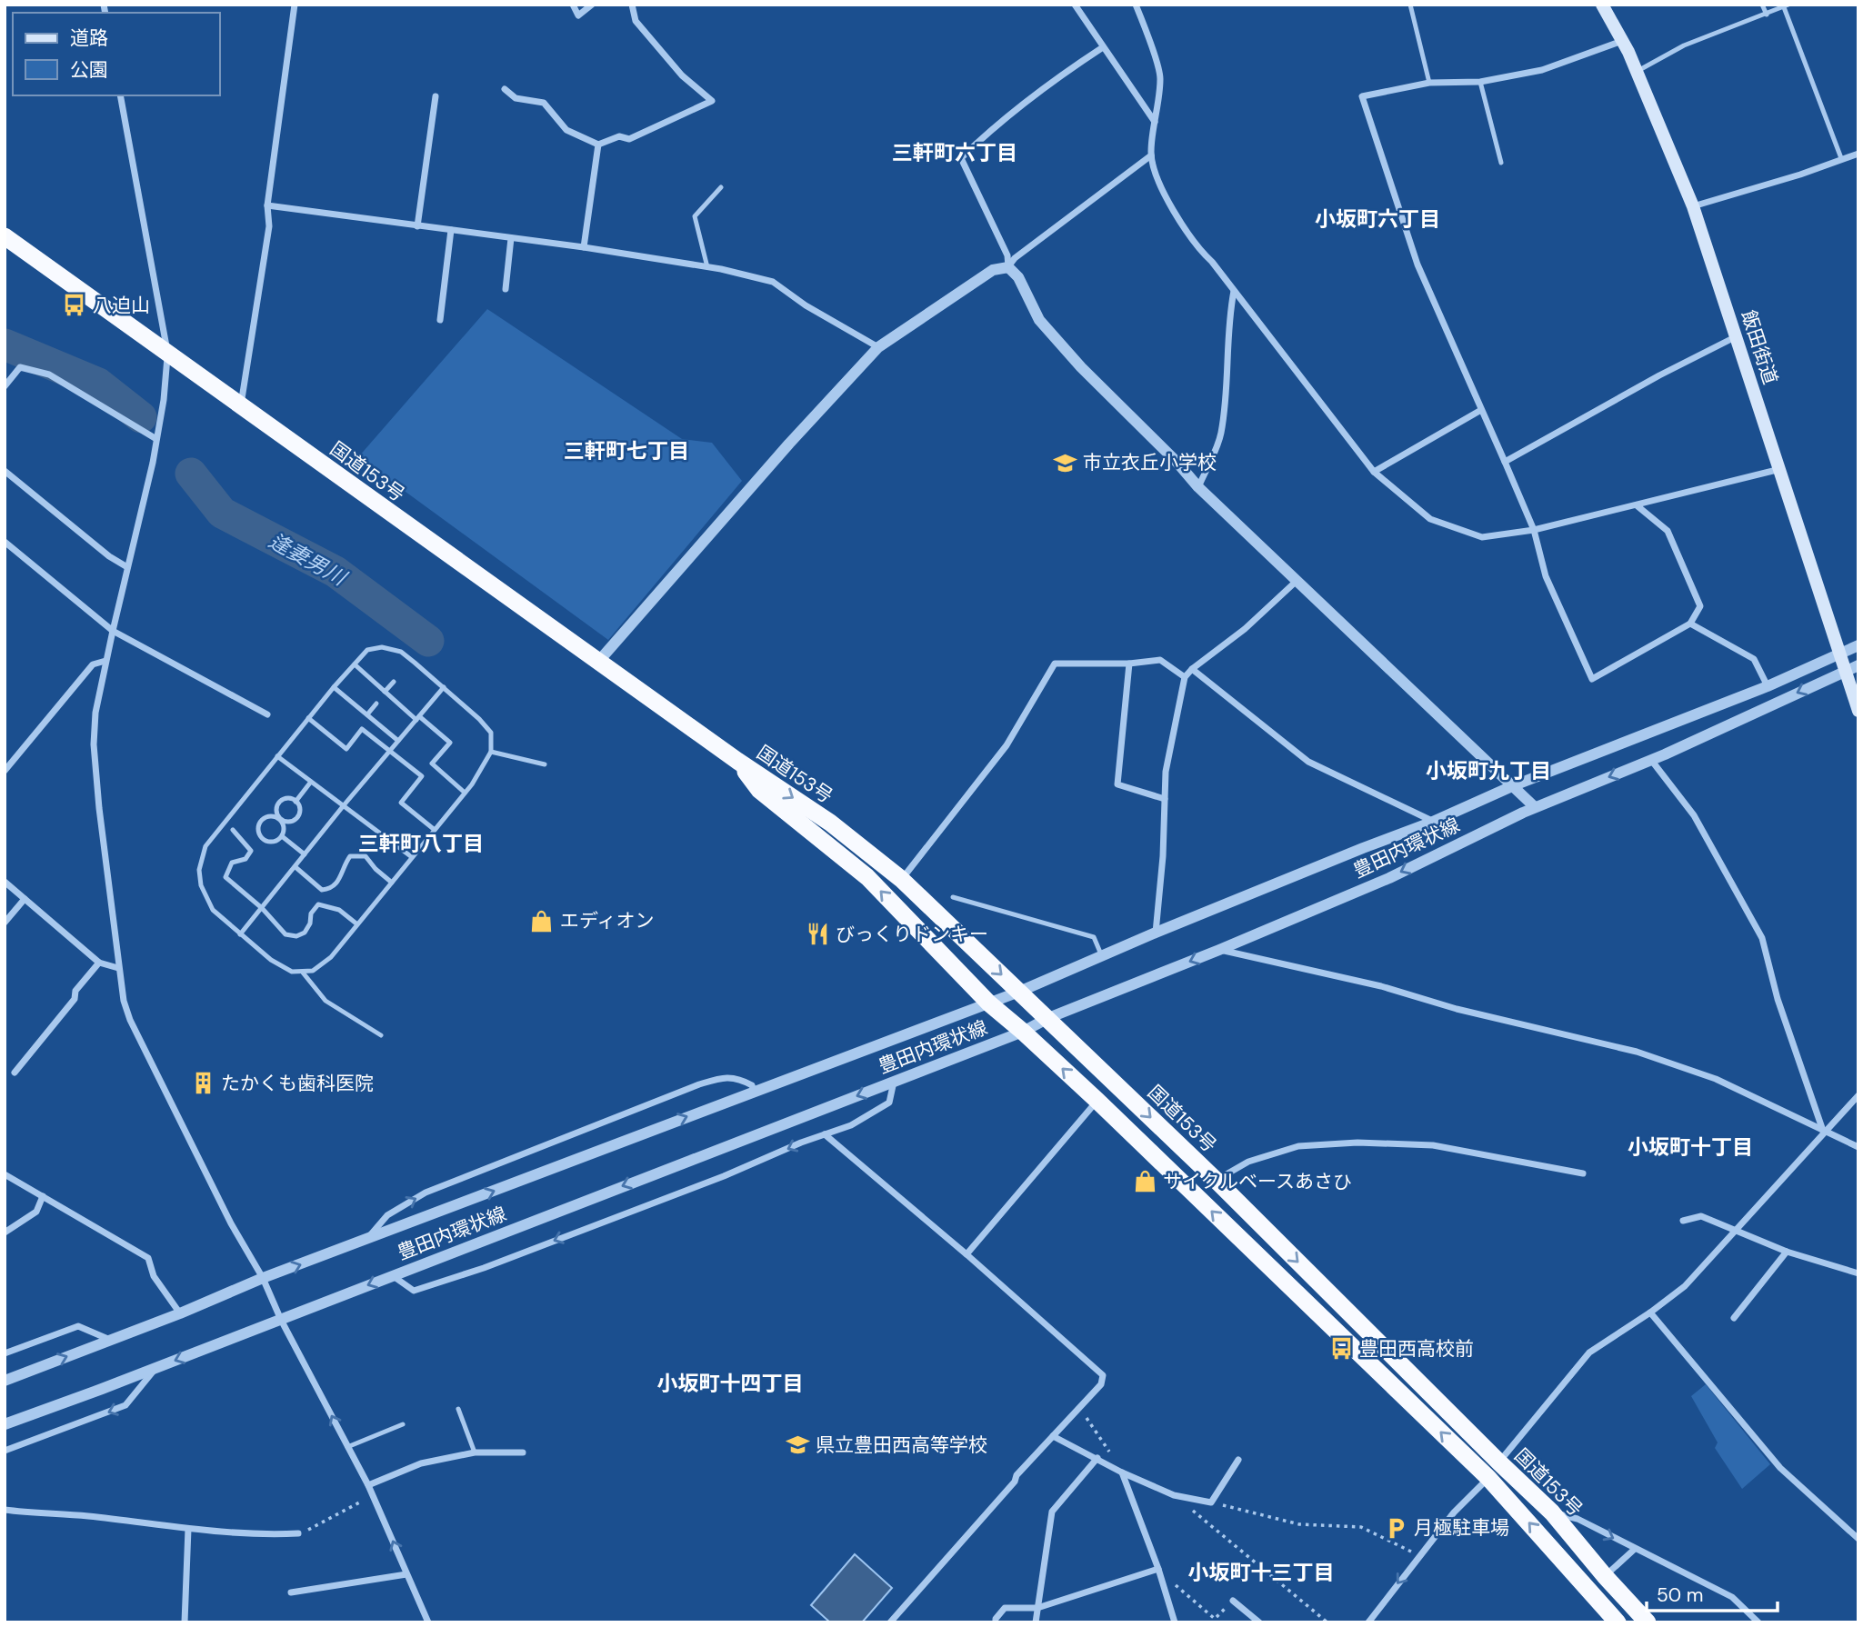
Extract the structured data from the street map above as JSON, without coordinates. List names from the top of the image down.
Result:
{
  "streets": {
    "highway": ["国道153号"],
    "main road": ["飯田街道"],
    "street": ["豊田内環状線"]
  },
  "crossings": [
    ["飯田街道", "豊田内環状線"],
    ["国道153号", "豊田内環状線"]
  ],
  "districts": [
    "三軒町六丁目",
    "小坂町六丁目",
    "三軒町七丁目",
    "小坂町九丁目",
    "三軒町八丁目",
    "小坂町十丁目",
    "小坂町十四丁目",
    "小坂町十三丁目"
  ],
  "water": ["逢妻男川"],
  "places": {
    "bus stop": ["八迫山", "豊田西高校前"],
    "school or university": ["市立衣丘小学校", "県立豊田西高等学校"],
    "shop": ["エディオン", "サイクルベースあさひ"],
    "restaurant": ["びっくりドンキー"],
    "building": ["たかくも歯科医院"],
    "parking": ["月極駐車場"]
  },
  "legend": ["道路", "公園"],
  "scale_bar": "50 m"
}
